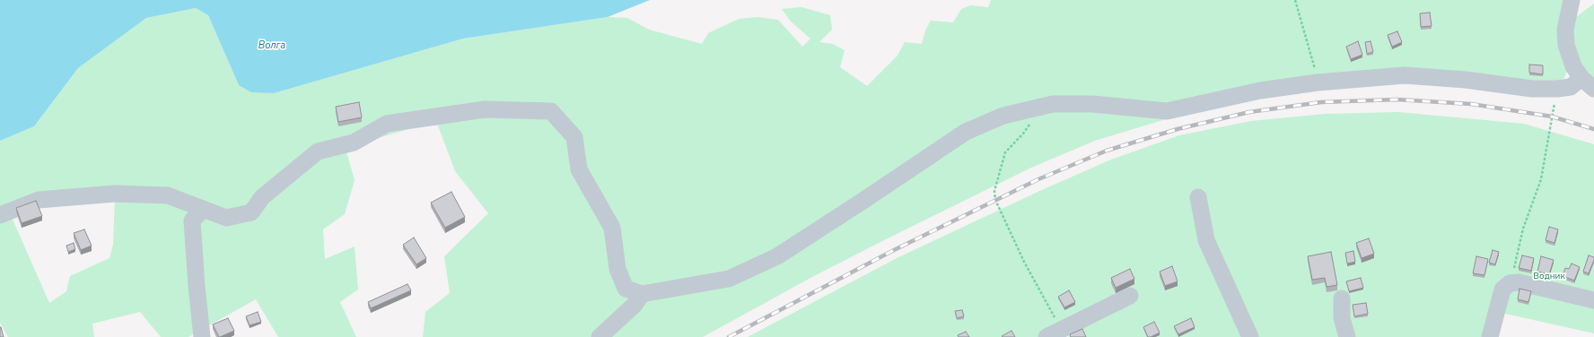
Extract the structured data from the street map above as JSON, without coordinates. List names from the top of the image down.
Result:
{
  "water": ["Волга"],
  "parks": ["Водник"]
}
